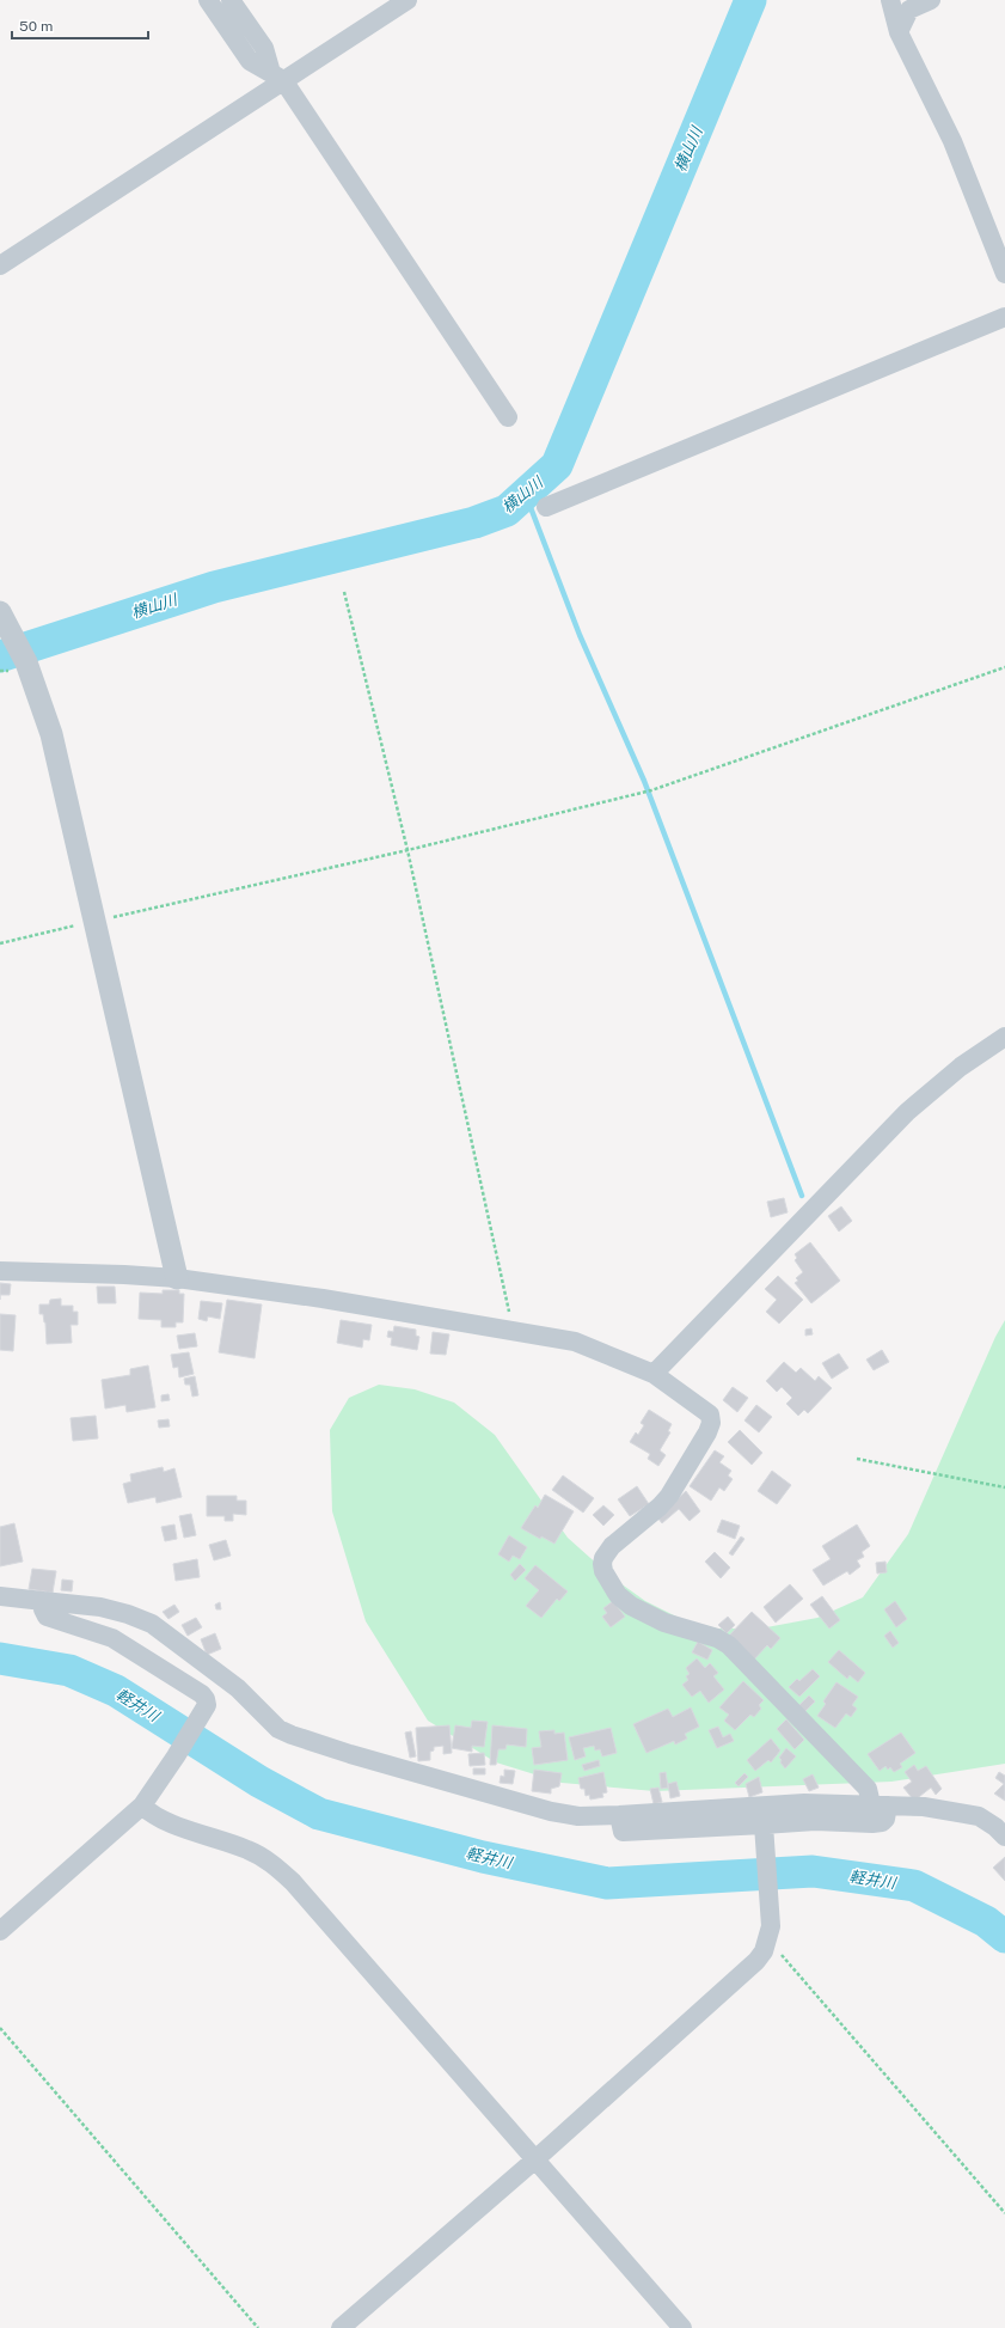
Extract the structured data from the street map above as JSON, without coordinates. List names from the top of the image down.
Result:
{
  "water": ["横山川", "軽井川"],
  "scale_bar": "50 m"
}
